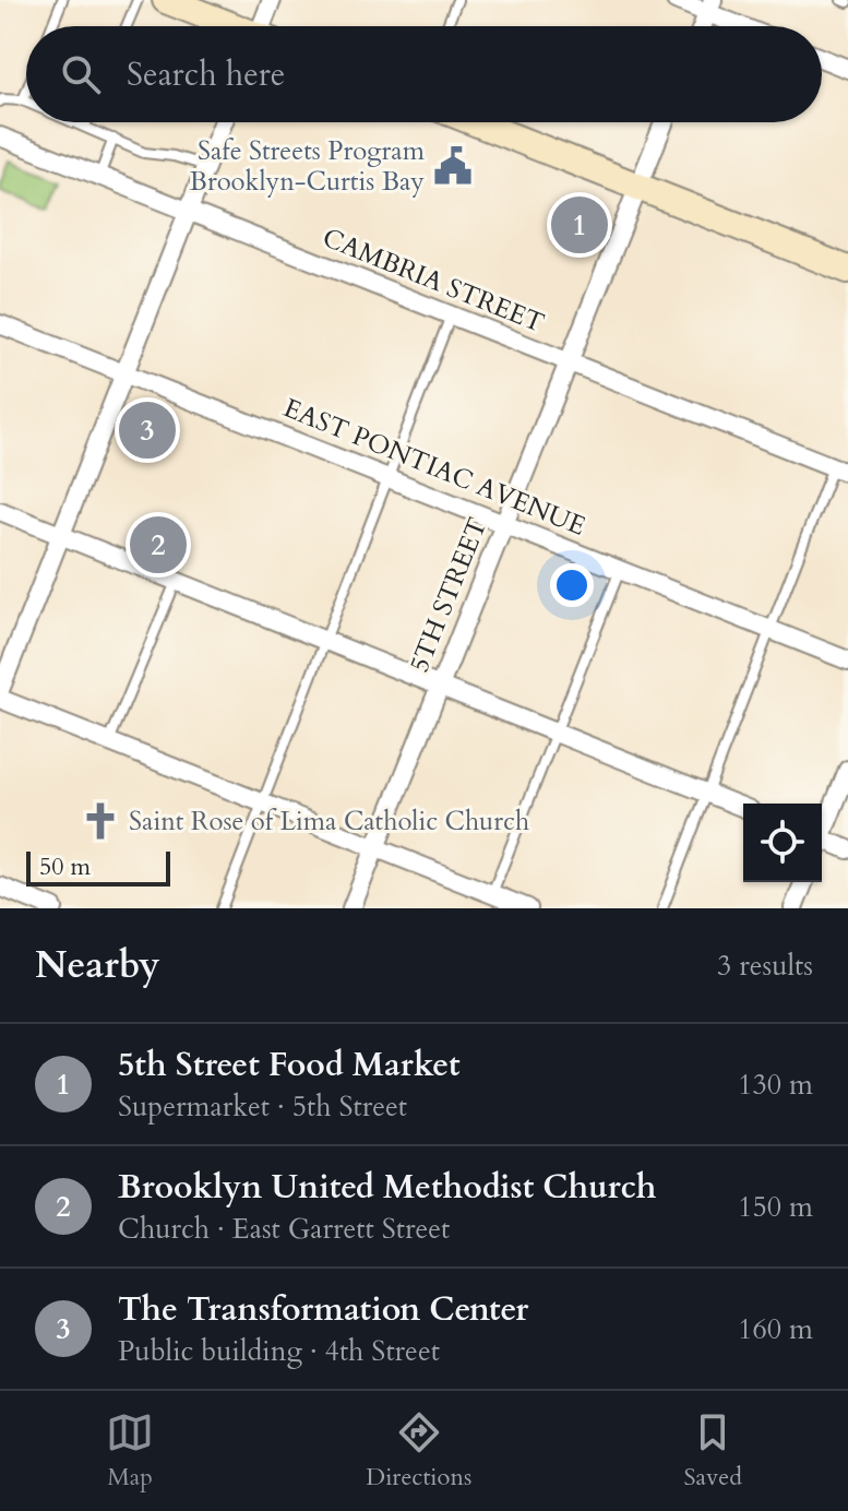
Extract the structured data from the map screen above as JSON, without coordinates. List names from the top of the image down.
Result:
{
  "streets": {
    "street": ["CAMBRIA STREET", "EAST PONTIAC AVENUE", "5TH STREET"]
  },
  "crossings": [
    ["CAMBRIA STREET", "5TH STREET"],
    ["EAST PONTIAC AVENUE", "5TH STREET"]
  ],
  "places": {
    "public building": ["Safe Streets Program Brooklyn-Curtis Bay"],
    "church": ["Saint Rose of Lima Catholic Church"]
  },
  "scale_bar": "50 m",
  "page": {
    "search": "Search here",
    "pins": ["1", "3", "2"],
    "scale": "50 m",
    "heading": ["Nearby", "3 results"],
    "list": [
      {
        "mark": "1",
        "name": "5th Street Food Market",
        "note": "Supermarket · 5th Street",
        "value": "130 m"
      },
      {
        "mark": "2",
        "name": "Brooklyn United Methodist Church",
        "note": "Church · East Garrett Street",
        "value": "150 m"
      },
      {
        "mark": "3",
        "name": "The Transformation Center",
        "note": "Public building · 4th Street",
        "value": "160 m"
      }
    ],
    "nav": ["Map", "Directions", "Saved"]
  }
}
